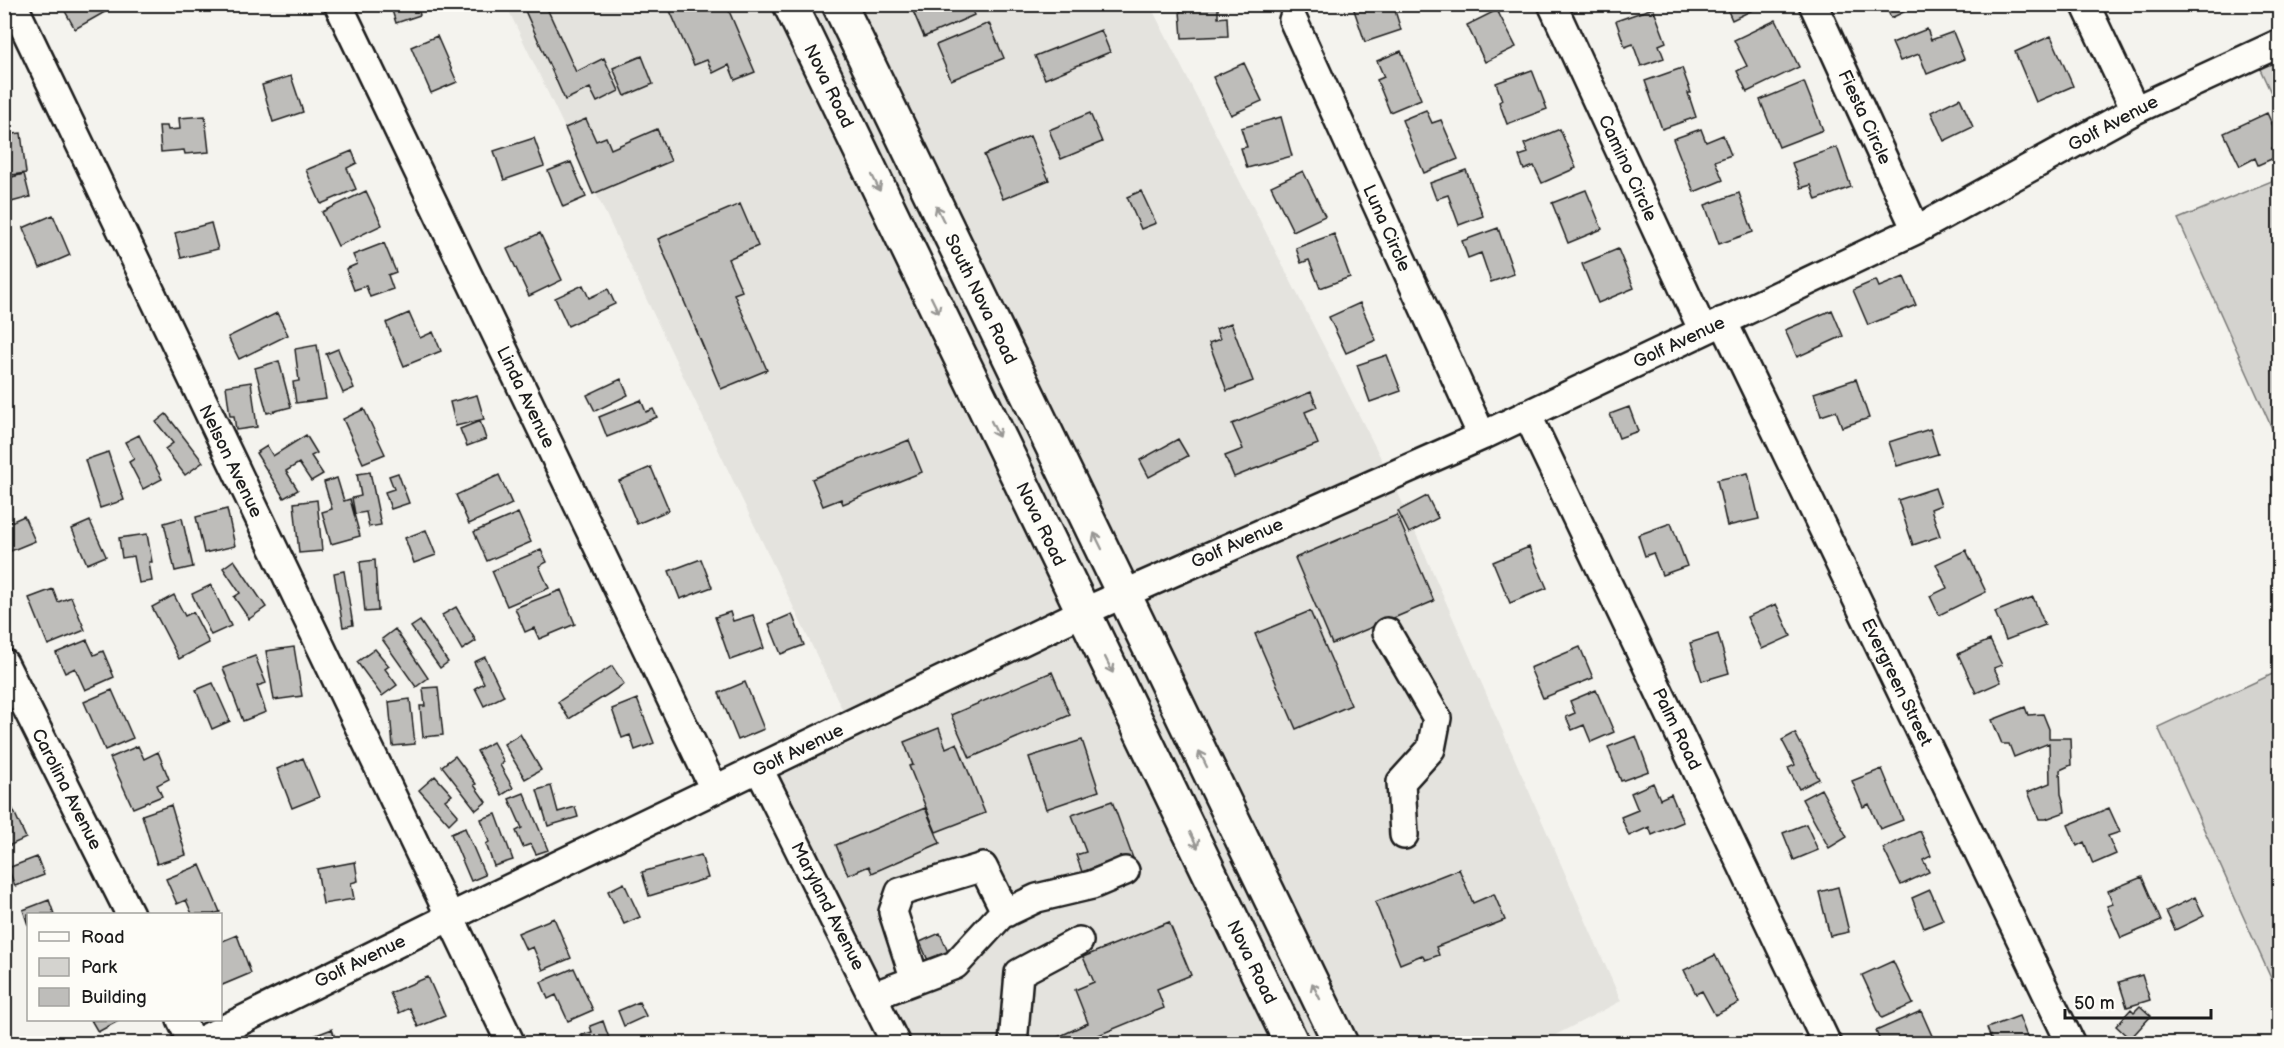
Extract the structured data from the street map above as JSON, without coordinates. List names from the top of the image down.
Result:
{
  "streets": {
    "main road": ["Nova Road", "South Nova Road"],
    "street": [
      "Fiesta Circle",
      "Golf Avenue",
      "Camino Circle",
      "Luna Circle",
      "Linda Avenue",
      "Nelson Avenue",
      "Evergreen Street",
      "Palm Road",
      "Carolina Avenue",
      "Maryland Avenue"
    ]
  },
  "crossings": [
    ["Nova Road", "Golf Avenue"],
    ["Fiesta Circle", "Golf Avenue"],
    ["Golf Avenue", "Camino Circle"],
    ["Golf Avenue", "Luna Circle"],
    ["Golf Avenue", "South Nova Road"],
    ["Golf Avenue", "Linda Avenue"],
    ["Golf Avenue", "Nelson Avenue"],
    ["Golf Avenue", "Evergreen Street"],
    ["Golf Avenue", "Palm Road"],
    ["Golf Avenue", "Maryland Avenue"],
    ["Camino Circle", "Evergreen Street"]
  ],
  "one_way": ["South Nova Road"],
  "legend": ["Road", "Park", "Building"],
  "scale_bar": "50 m"
}
